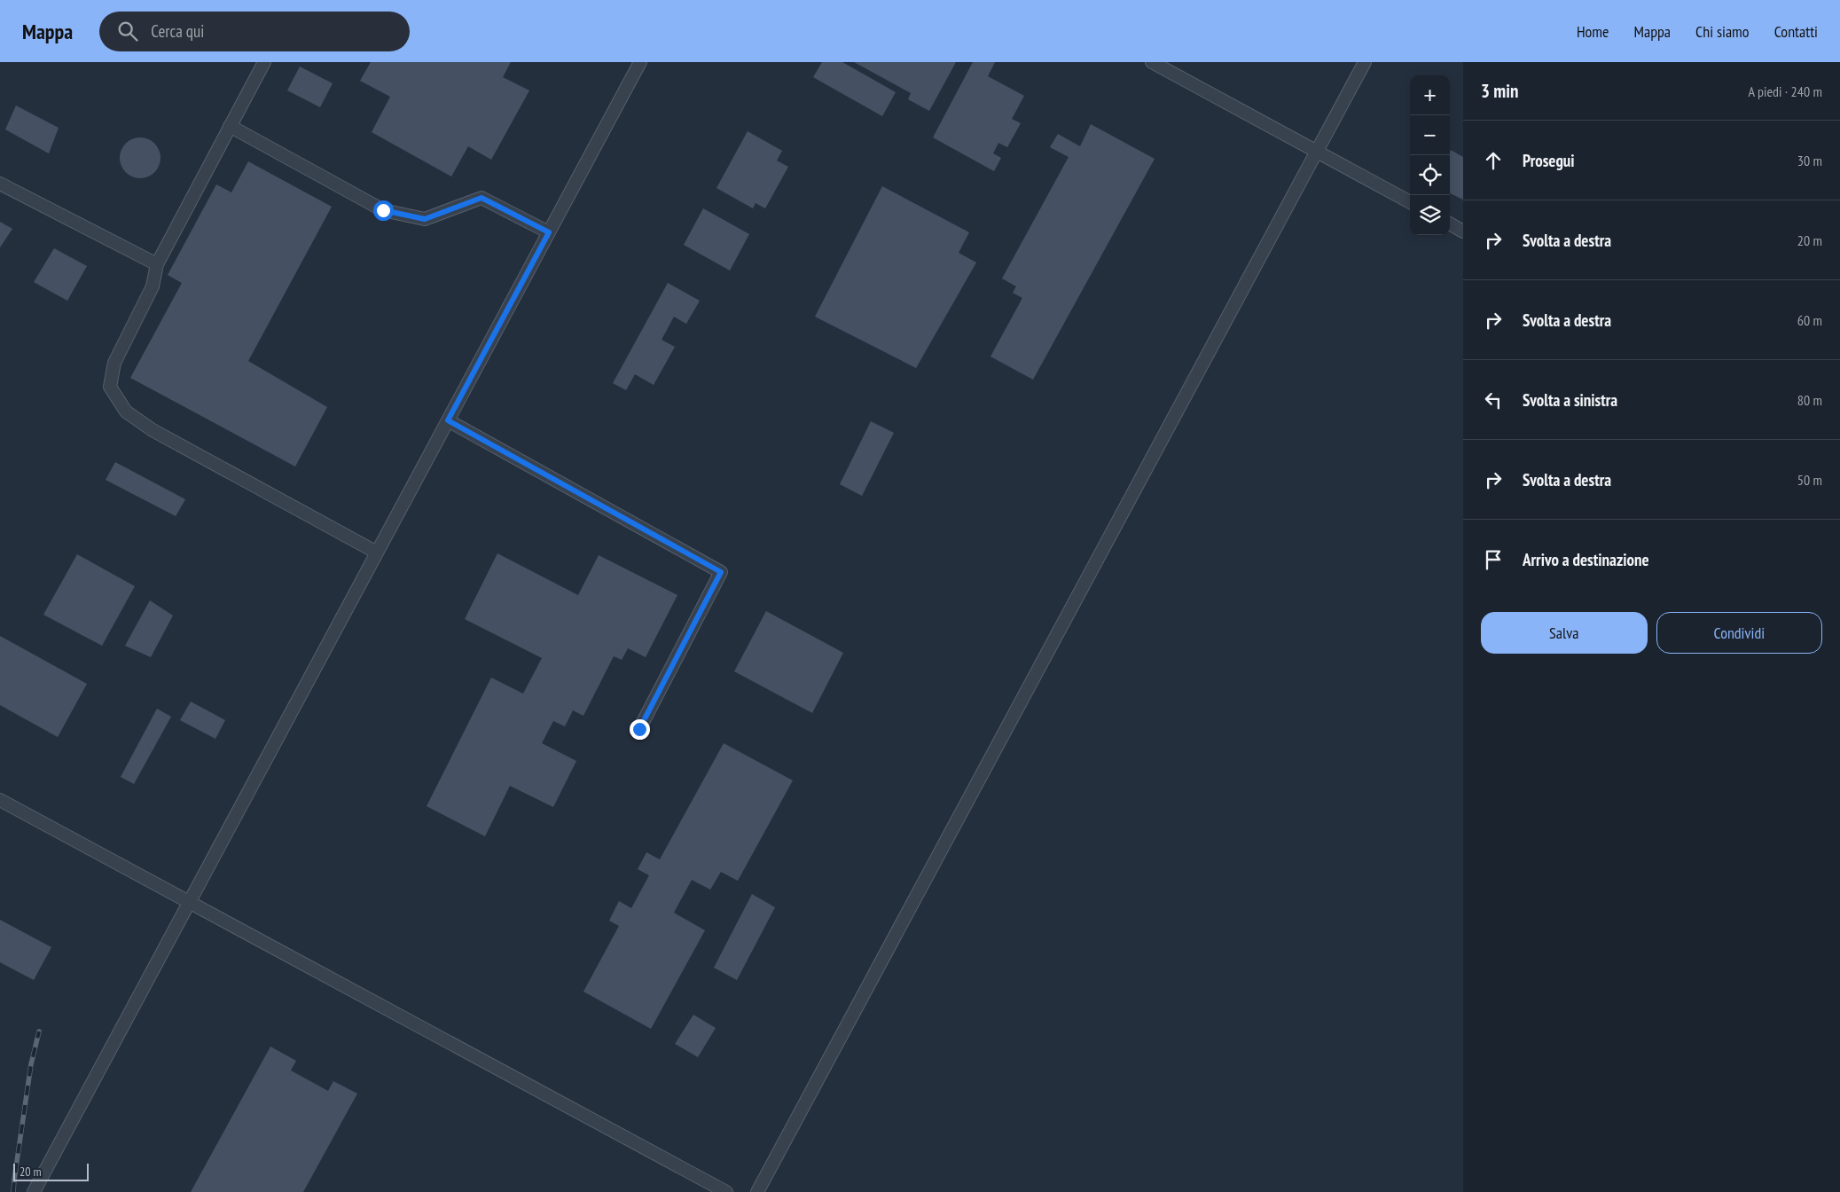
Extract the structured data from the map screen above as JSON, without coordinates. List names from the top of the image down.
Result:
{
  "scale_bar": "20 m",
  "page": {
    "header": "Mappa",
    "search": "Cerca qui",
    "nav": [
      "Home",
      "Mappa",
      "Chi siamo",
      "Contatti"
    ],
    "heading": ["3 min", "A piedi · 240 m"],
    "map_buttons": ["+", "−"],
    "list": [
      ["Prosegui", "30 m"],
      ["Svolta a destra", "20 m"],
      ["Svolta a destra", "60 m"],
      ["Svolta a sinistra", "80 m"],
      ["Svolta a destra", "50 m"],
      "Arrivo a destinazione"
    ],
    "buttons": ["Salva", "Condividi"],
    "scale": "20 m"
  }
}
